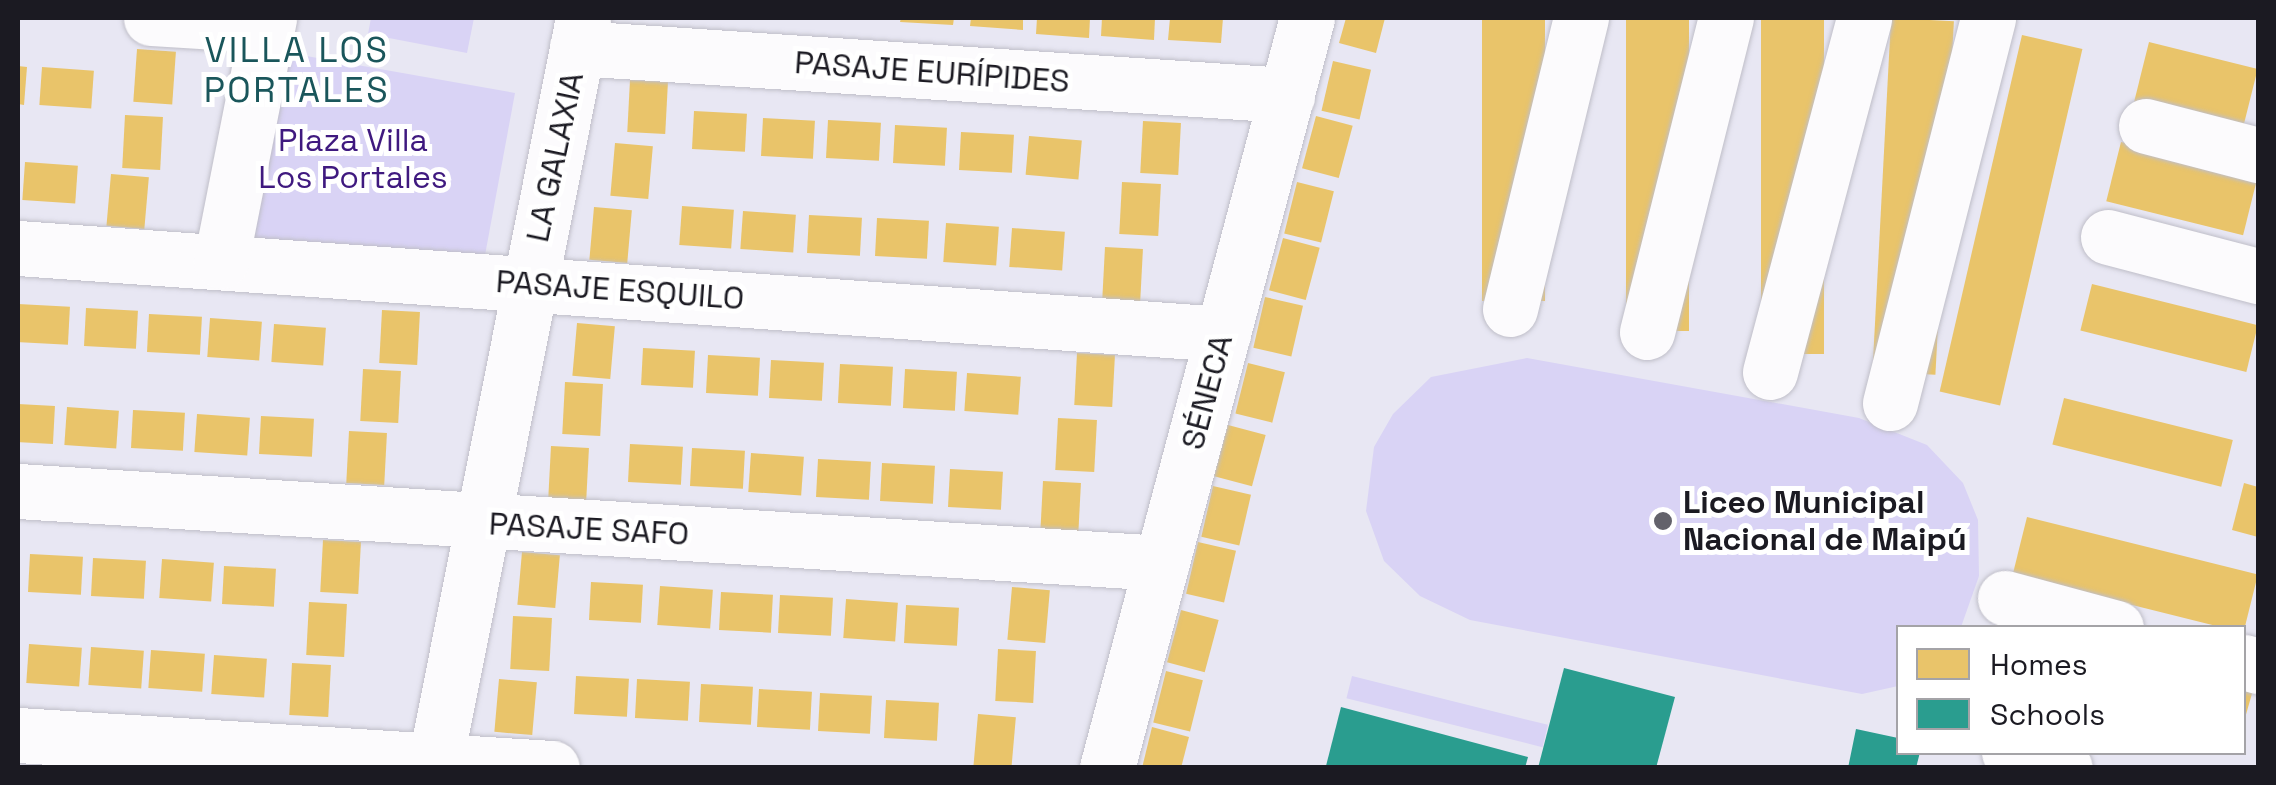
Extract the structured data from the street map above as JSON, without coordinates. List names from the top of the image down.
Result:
{
  "streets": {
    "street": [
      "PASAJE EURÍPIDES",
      "LA GALAXIA",
      "PASAJE ESQUILO",
      "SÉNECA",
      "PASAJE SAFO"
    ]
  },
  "crossings": [
    ["PASAJE EURÍPIDES", "LA GALAXIA"],
    ["PASAJE EURÍPIDES", "SÉNECA"],
    ["LA GALAXIA", "PASAJE ESQUILO"],
    ["LA GALAXIA", "PASAJE SAFO"],
    ["PASAJE ESQUILO", "SÉNECA"],
    ["SÉNECA", "PASAJE SAFO"]
  ],
  "districts": ["VILLA LOS PORTALES"],
  "parks": ["Plaza Villa Los Portales"],
  "places": ["Liceo Municipal Nacional de Maipú"],
  "legend": ["Homes", "Schools"]
}
